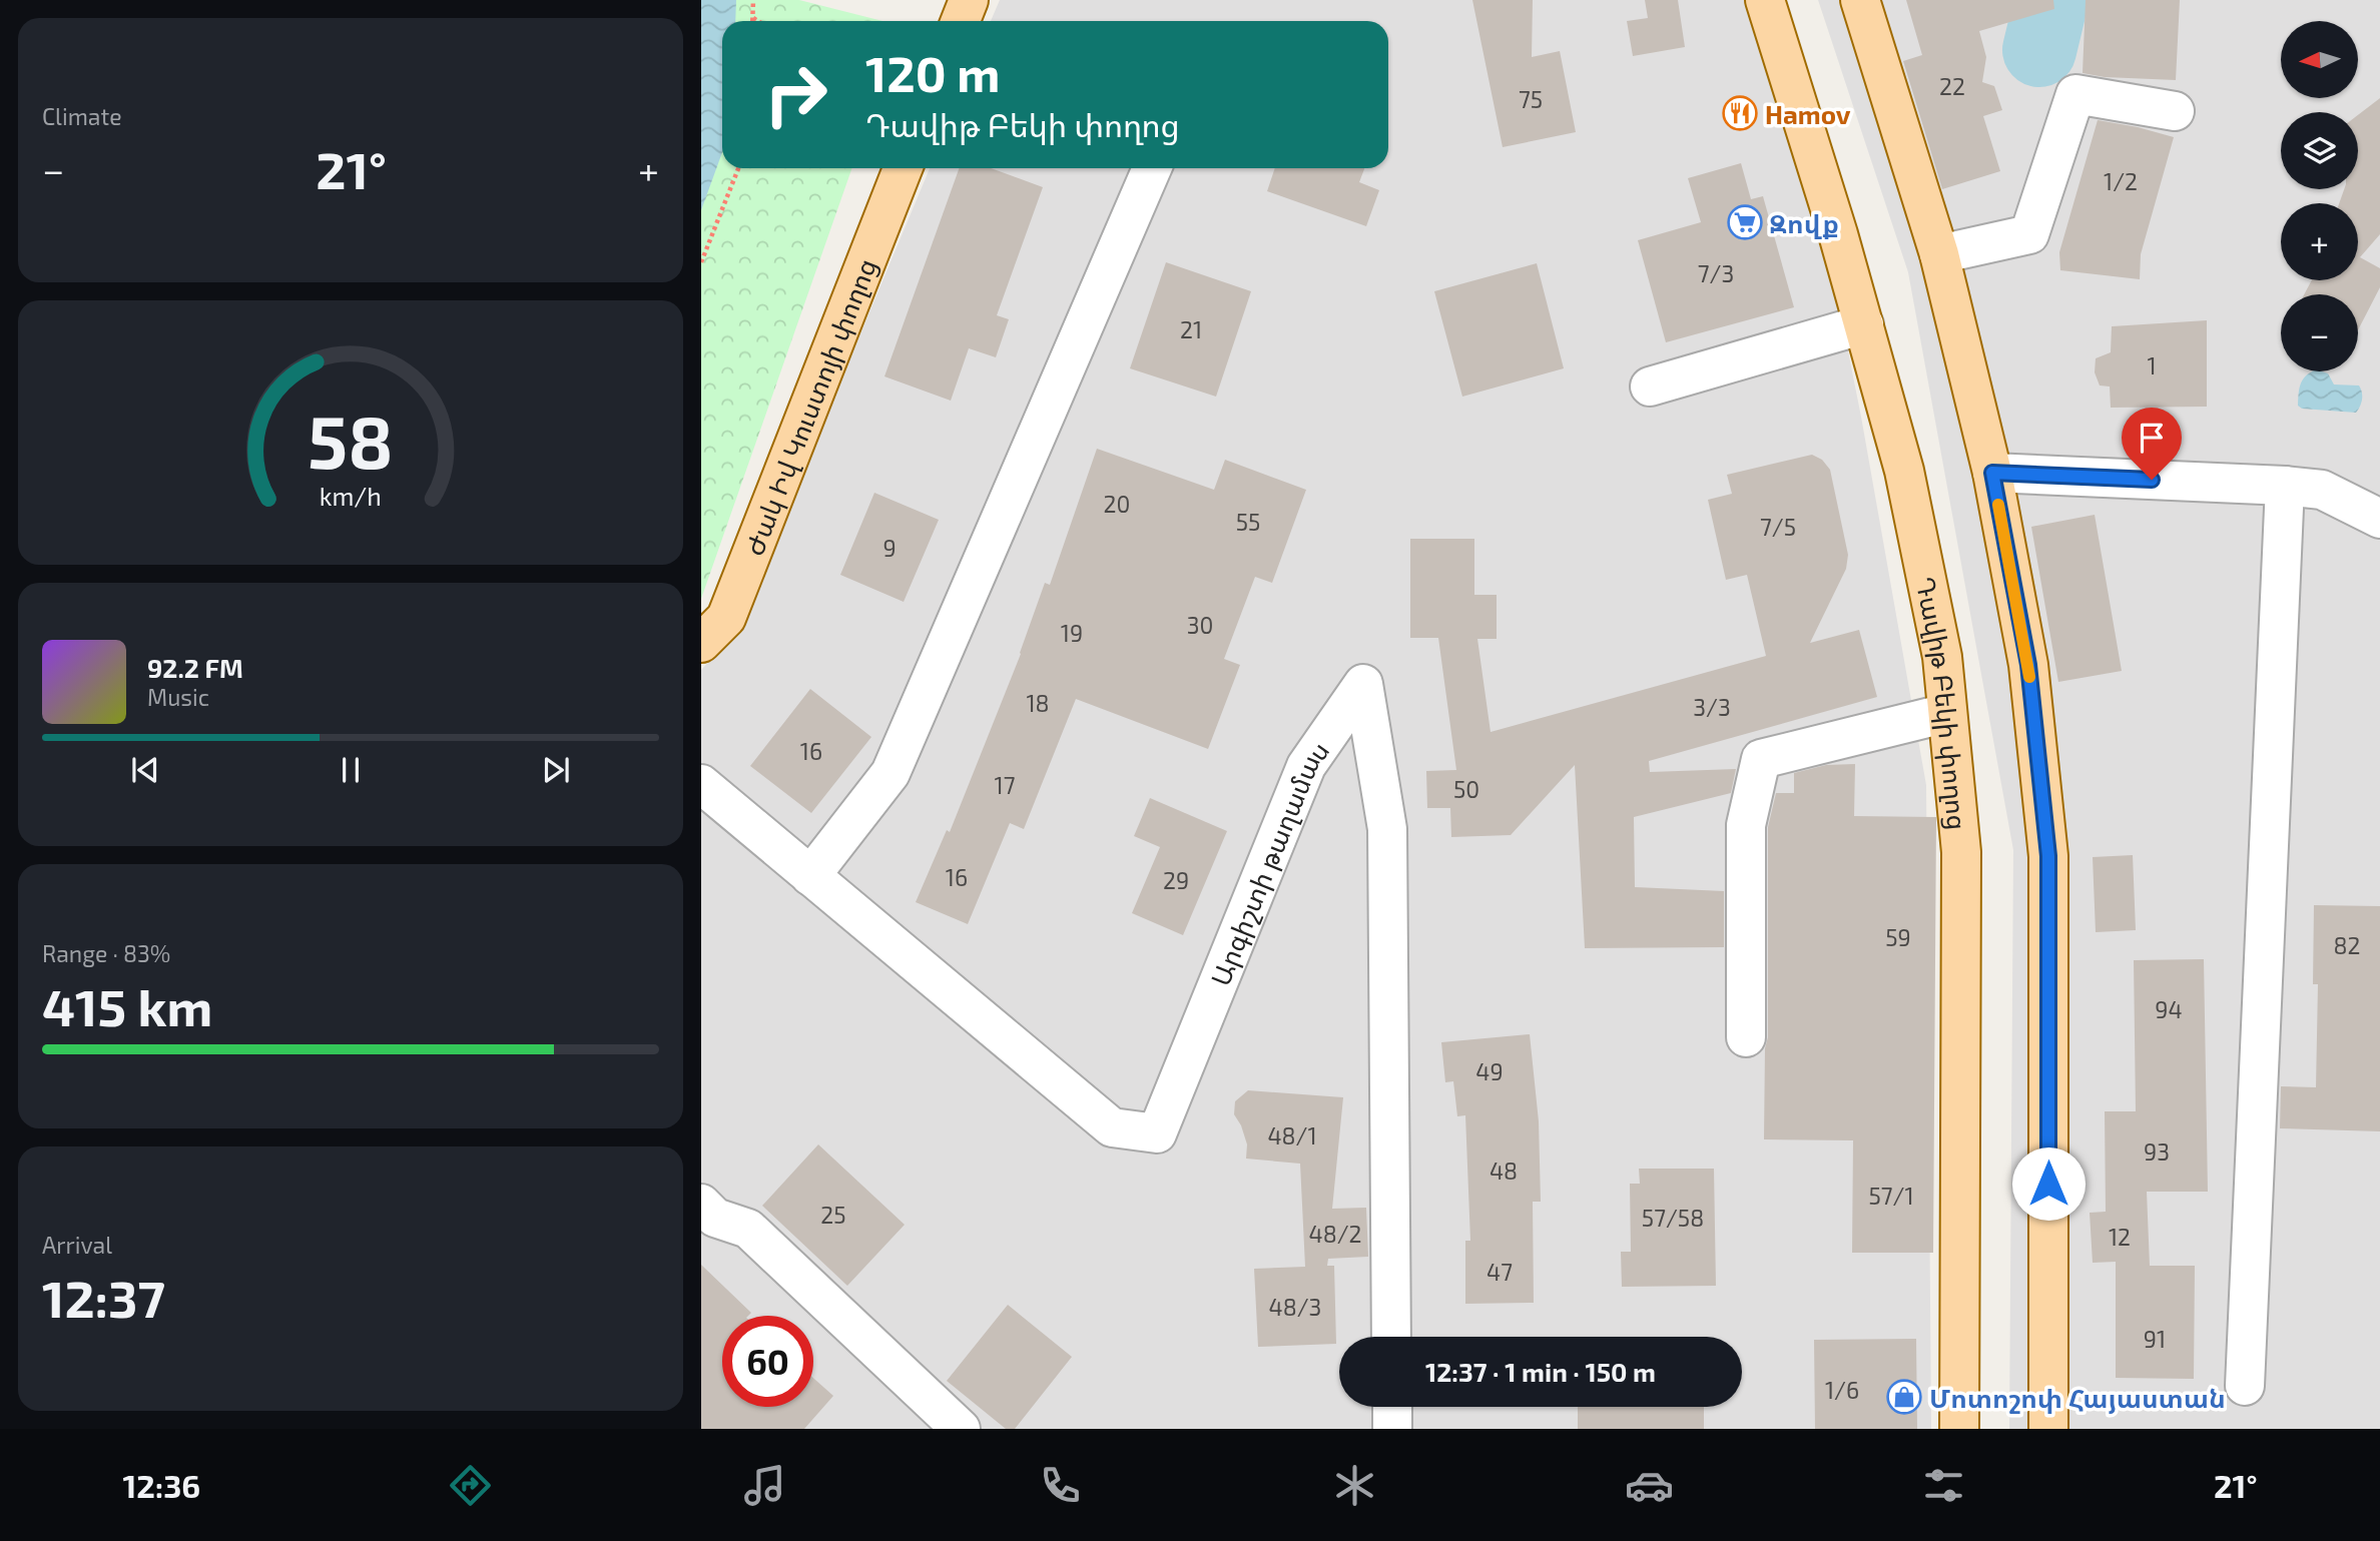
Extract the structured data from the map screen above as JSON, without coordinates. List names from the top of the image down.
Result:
{
  "streets": {
    "main road": ["Ժակ Իվ Կուստոյի փողոց", "Դավիթ Բեկի փողոց"],
    "street": ["Արգիշտի թաղամաս"]
  },
  "places": {
    "restaurant": ["Hamov"],
    "supermarket": ["Զովք"],
    "shop": ["Մոտոշոփ Հայաստան"]
  },
  "house_numbers": [
    "22",
    "75",
    "1/2",
    "7/3",
    "21",
    "1",
    "20",
    "55",
    "7/5",
    "9",
    "30",
    "19",
    "18",
    "3/3",
    "16",
    "17",
    "50",
    "16",
    "29",
    "59",
    "82",
    "94",
    "49",
    "48/1",
    "93",
    "48",
    "57/1",
    "25",
    "57/58",
    "48/2",
    "12",
    "47",
    "48/3",
    "91",
    "1/6"
  ],
  "north": "left",
  "page": {
    "tile": [
      "Climate",
      ["Range · 83%", "415 km"],
      ["Arrival", "12:37"]
    ],
    "map_buttons": ["+", "−"],
    "turn": ["120 m", "Դավիթ Բեկի փողոց"],
    "heat": ["−", "21°", "+"],
    "song": ["92.2 FM", "Music"],
    "limit": "60",
    "trip": "12:37 · 1 min · 150 m",
    "tabs": ["12:36", "21°"],
    "gauge": ["58", "km/h"]
  }
}
